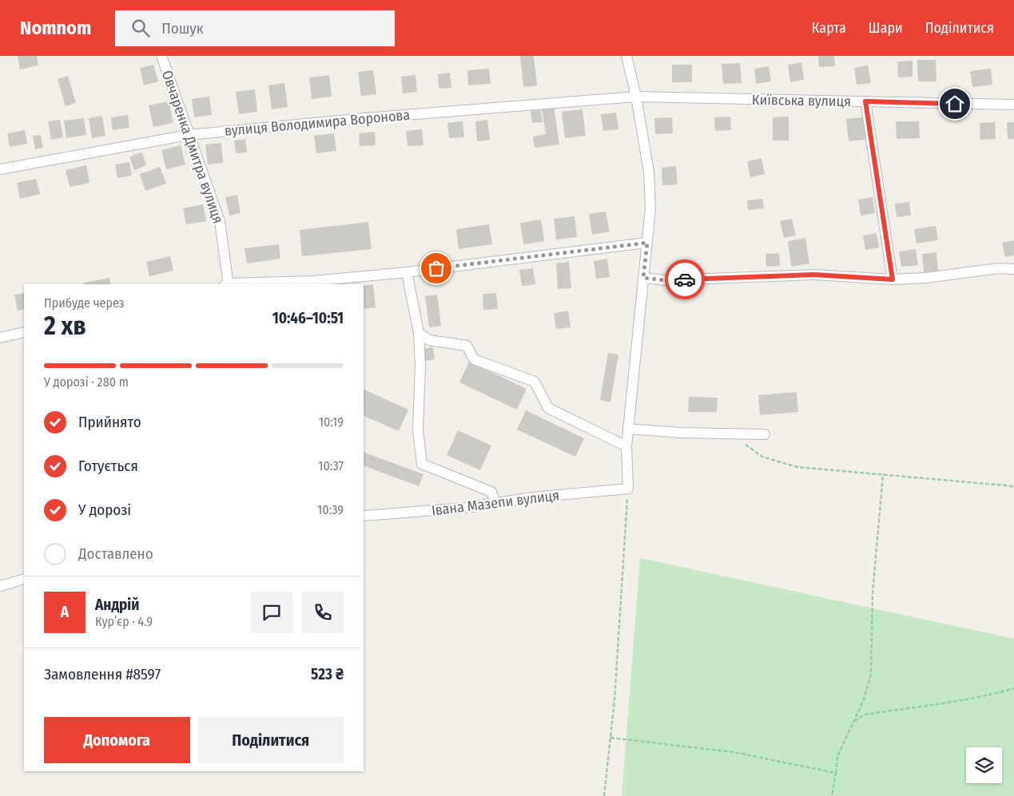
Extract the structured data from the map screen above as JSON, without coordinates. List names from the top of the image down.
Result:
{
  "streets": {
    "street": [
      "Київська вулиця",
      "вулиця Володимира Воронова",
      "Овчаренка Дмитра вулиця",
      "Івана Мазепи вулиця"
    ]
  },
  "crossings": [
    ["Київська вулиця", "вулиця Володимира Воронова"],
    ["вулиця Володимира Воронова", "Овчаренка Дмитра вулиця"]
  ],
  "page": {
    "header": "Nomnom",
    "search": "Пошук",
    "nav": ["Карта", "Шари", "Поділитися"],
    "heading": ["2 хв", "Прибуде через", "10:46–10:51"],
    "panel": [
      "Андрій",
      "Кур’єр · 4.9",
      "Замовлення #8597",
      "523 ₴"
    ],
    "bar": "У дорозі · 280 m",
    "list": [
      ["Прийнято", "10:19"],
      ["Готується", "10:37"],
      ["У дорозі", "10:39"],
      "Доставлено"
    ],
    "round": "А",
    "buttons": ["Допомога", "Поділитися"]
  }
}
